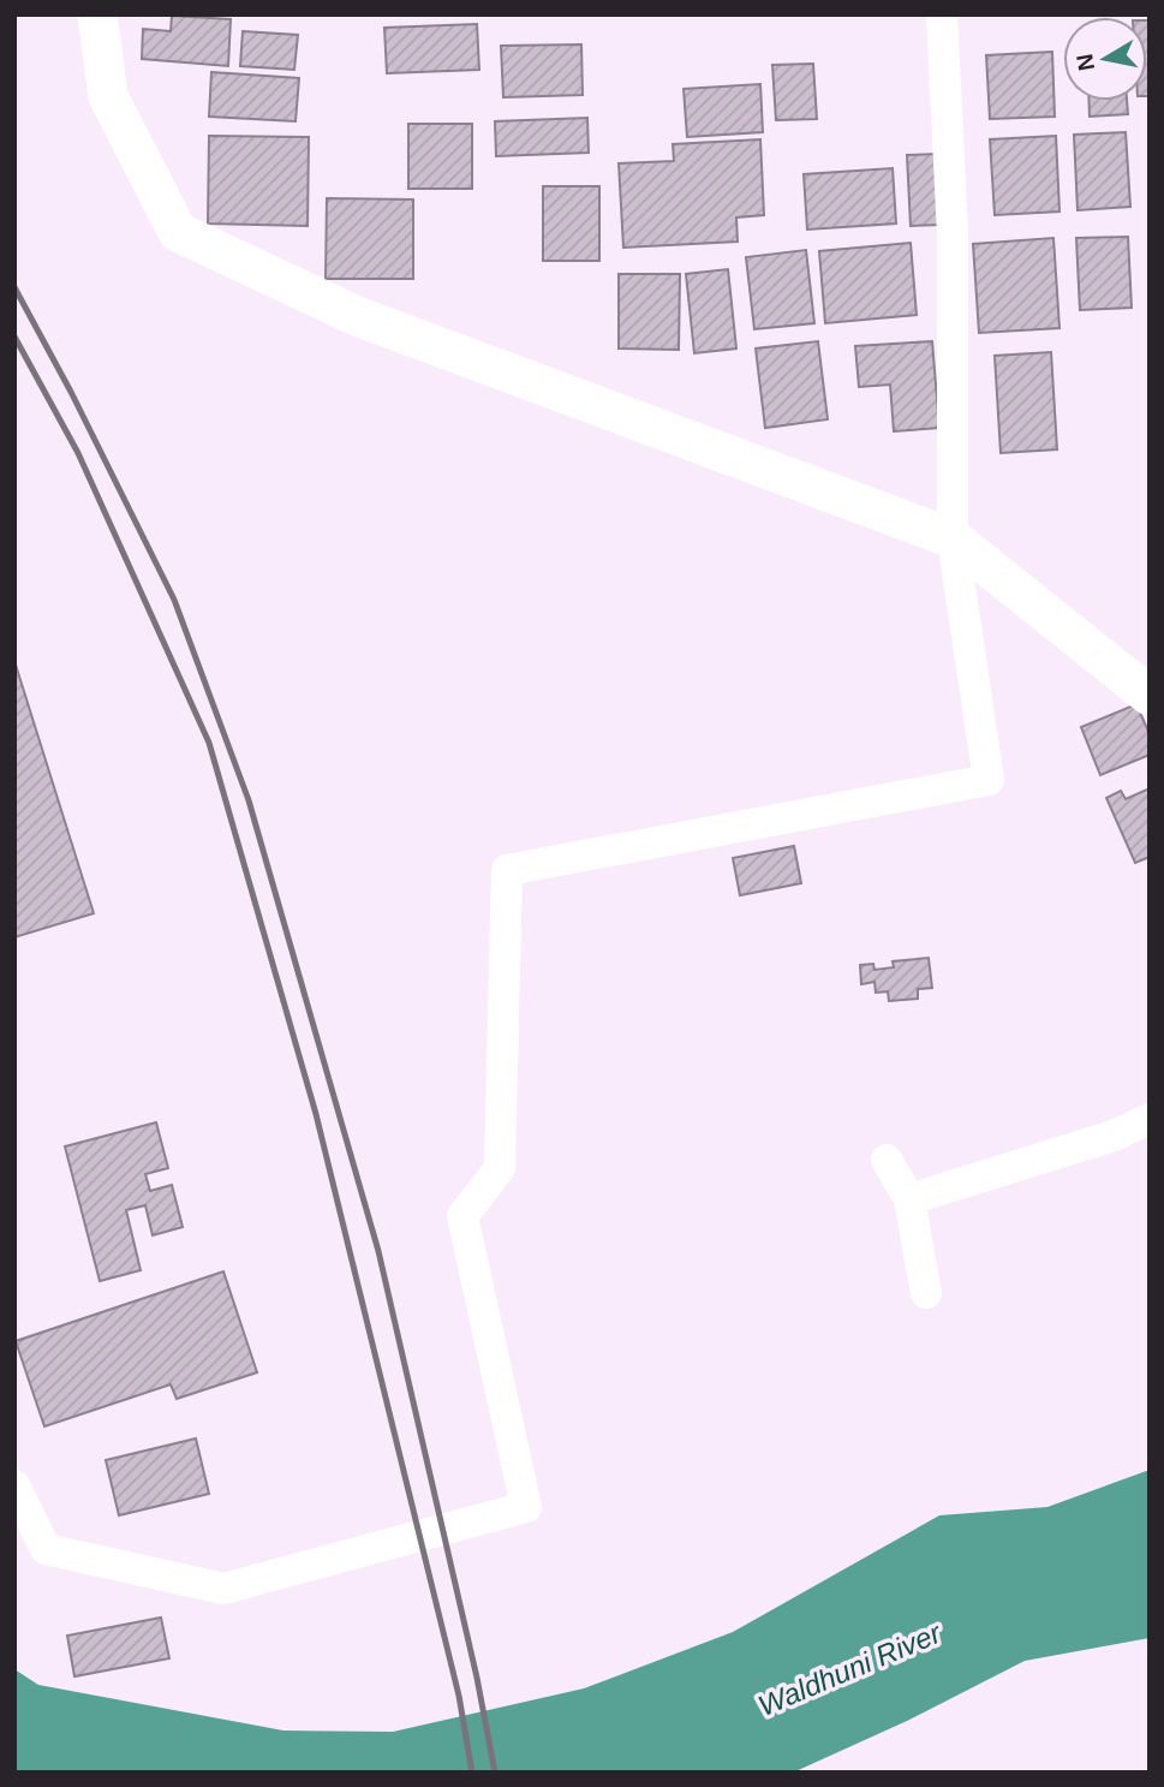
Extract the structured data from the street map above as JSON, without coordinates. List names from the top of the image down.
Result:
{
  "water": ["Waldhuni River"],
  "north": "left"
}
